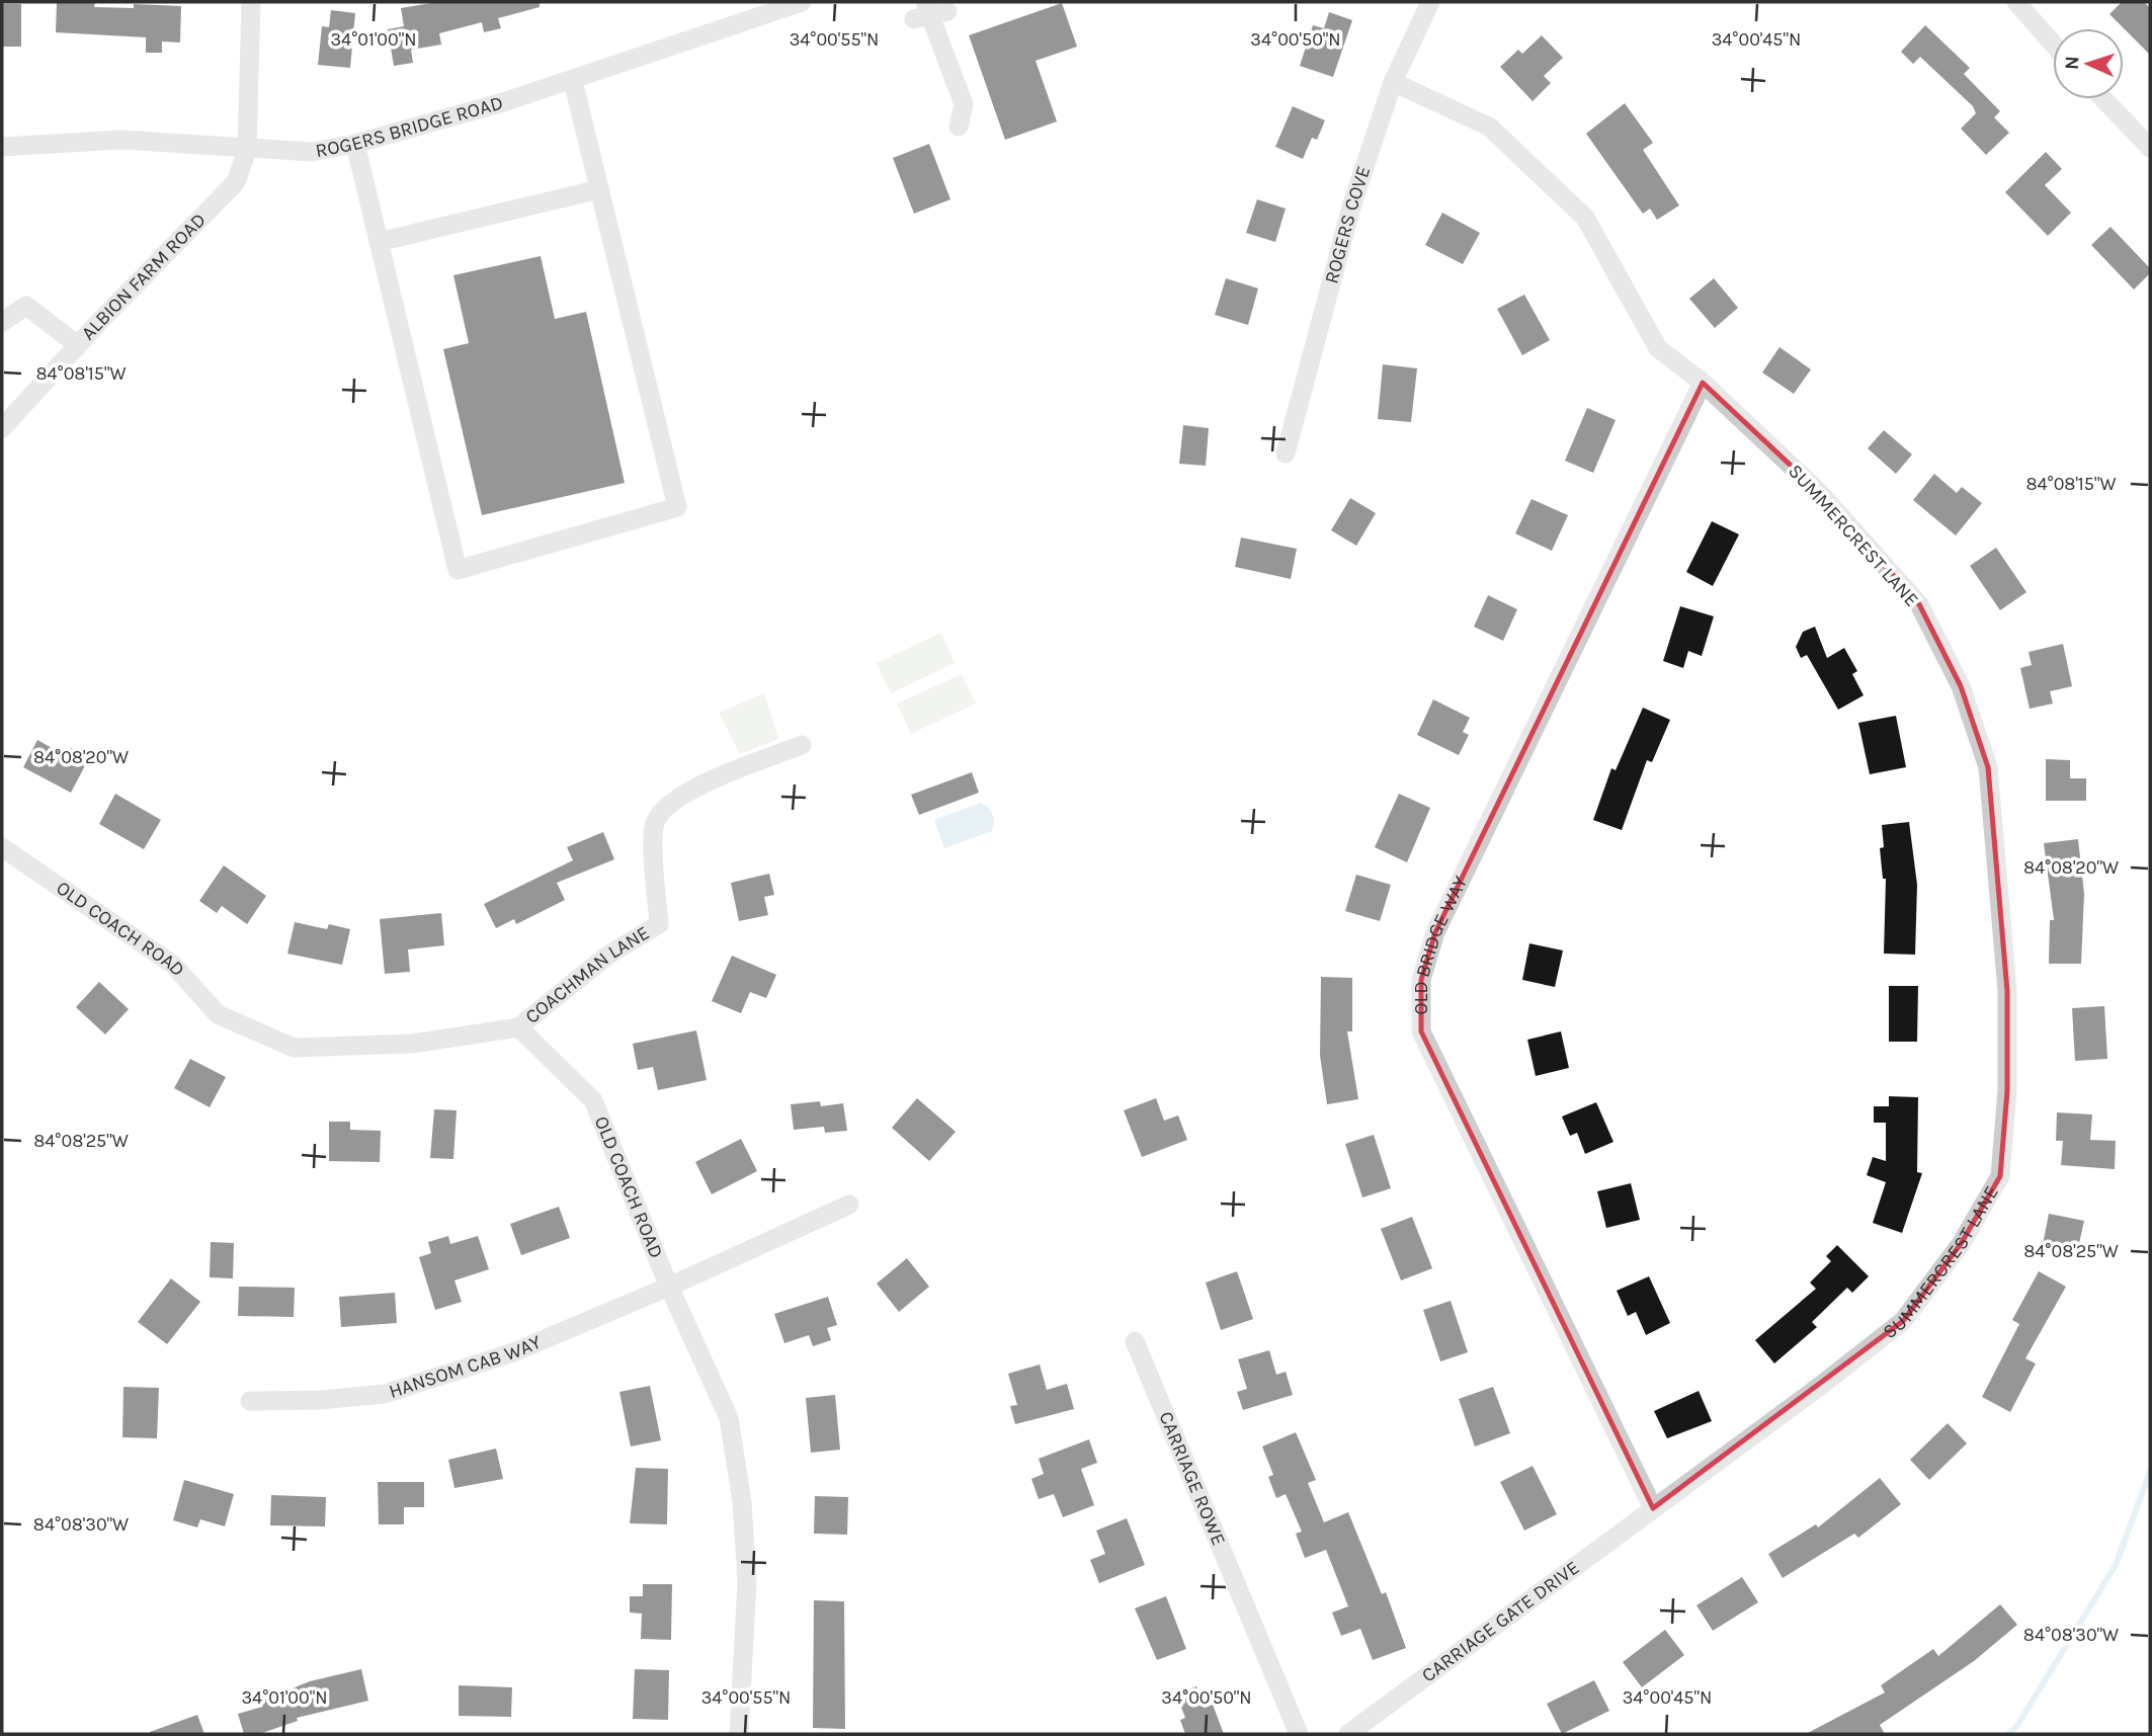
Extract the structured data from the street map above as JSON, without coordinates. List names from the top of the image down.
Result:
{
  "streets": {
    "street": [
      "ROGERS BRIDGE ROAD",
      "ROGERS COVE",
      "ALBION FARM ROAD",
      "SUMMERCREST LANE",
      "OLD COACH ROAD",
      "OLD BRIDGE WAY",
      "COACHMAN LANE",
      "HANSOM CAB WAY",
      "CARRIAGE ROWE",
      "CARRIAGE GATE DRIVE"
    ]
  },
  "crossings": [
    ["ROGERS BRIDGE ROAD", "ALBION FARM ROAD"],
    ["ROGERS COVE", "SUMMERCREST LANE"],
    ["SUMMERCREST LANE", "OLD BRIDGE WAY"],
    ["SUMMERCREST LANE", "CARRIAGE GATE DRIVE"],
    ["OLD COACH ROAD", "COACHMAN LANE"],
    ["OLD COACH ROAD", "HANSOM CAB WAY"],
    ["OLD BRIDGE WAY", "CARRIAGE GATE DRIVE"]
  ],
  "north": "left",
  "coordinates": [
    "34°01'00\"N",
    "34°00'55\"N",
    "34°00'50\"N",
    "34°00'45\"N",
    "84°08'15\"W",
    "84°08'20\"W",
    "84°08'25\"W",
    "84°08'30\"W"
  ]
}
